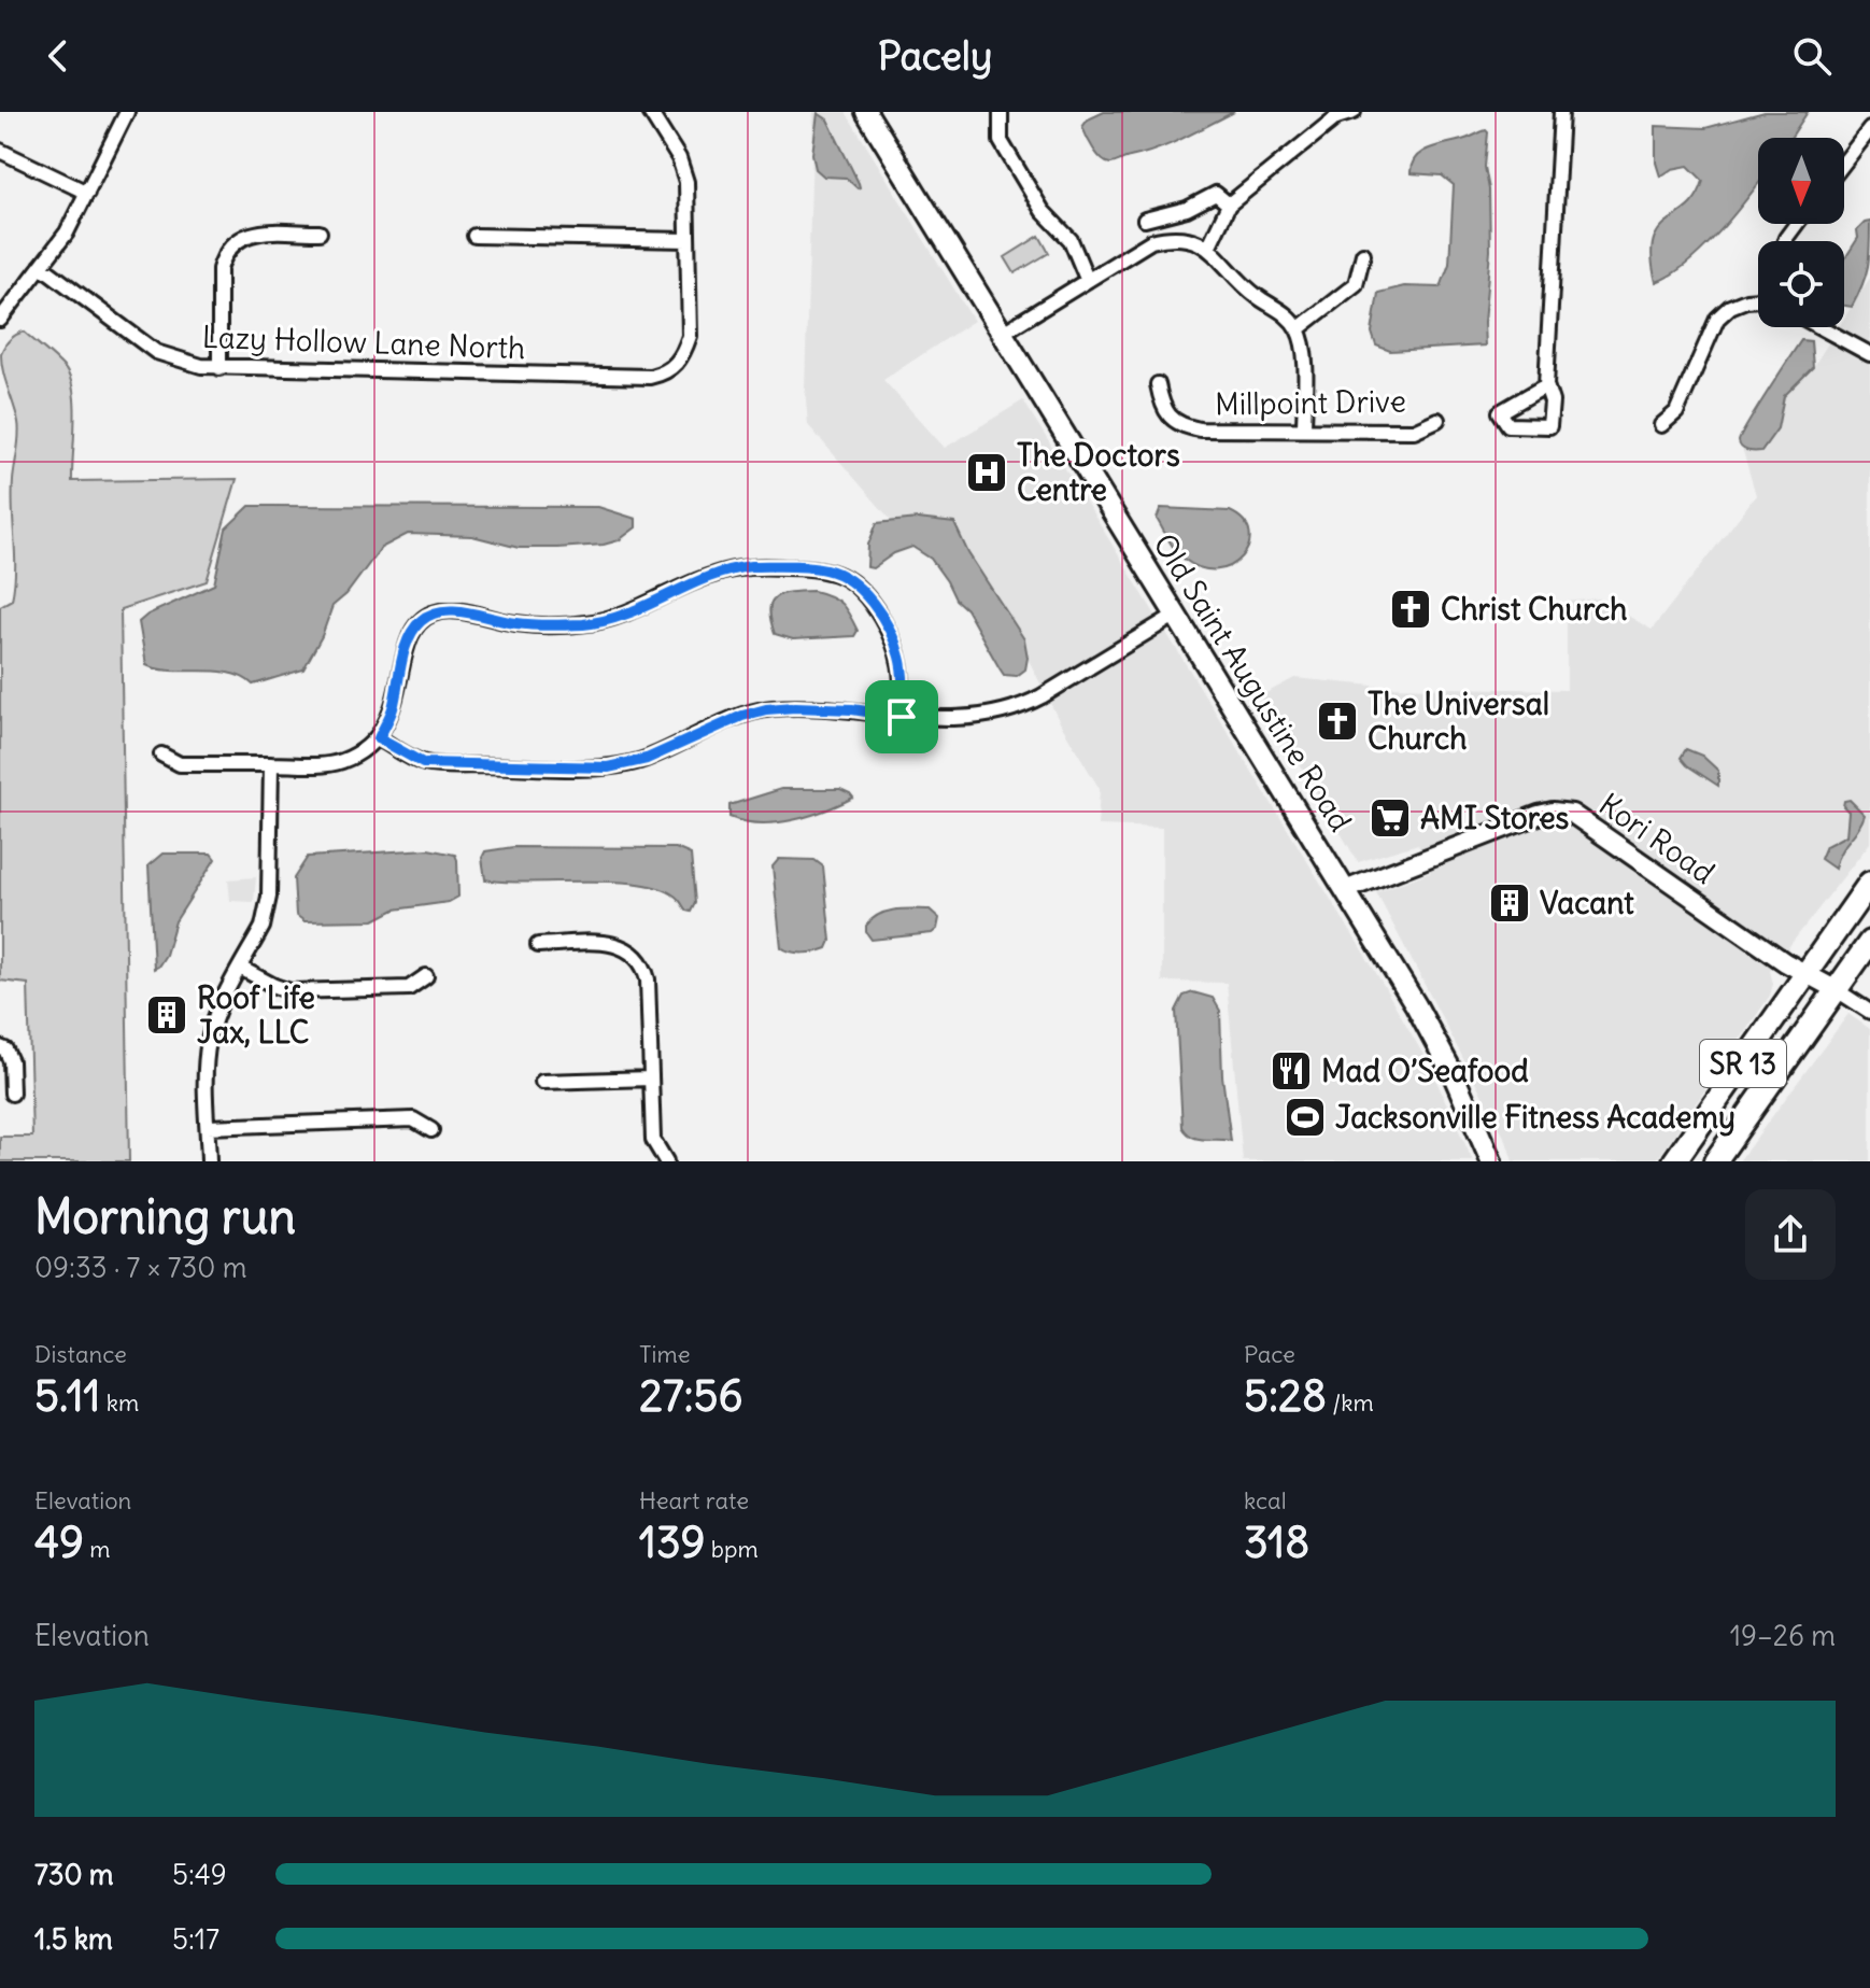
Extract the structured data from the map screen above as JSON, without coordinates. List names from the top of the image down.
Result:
{
  "streets": {
    "main road": ["Old Saint Augustine Road", "SR 13"],
    "street": ["Lazy Hollow Lane North", "Millpoint Drive", "Kori Road"]
  },
  "crossings": [
    ["Old Saint Augustine Road", "Kori Road"],
    ["Kori Road", "SR 13"]
  ],
  "places": {
    "hospital": ["The Doctors Centre"],
    "church": ["Christ Church", "The Universal Church"],
    "supermarket": ["AMI Stores"],
    "building": ["Vacant", "Roof Life Jax, LLC"],
    "restaurant": ["Mad O’Seafood"],
    "sports": ["Jacksonville Fitness Academy"]
  },
  "north": "bottom",
  "page": {
    "header": "Pacely",
    "heading": ["Morning run", "09:33 · 7 × 730 m"],
    "stats": [
      ["Distance", "5.11 km"],
      ["Time", "27:56"],
      ["Pace", "5:28 /km"],
      ["Elevation", "49 m"],
      ["Heart rate", "139 bpm"],
      ["kcal", "318"]
    ],
    "chart": ["Elevation", "19–26 m"],
    "list": [
      {
        "name": "730 m",
        "note": "5:49"
      },
      {
        "name": "1.5 km",
        "note": "5:17"
      }
    ]
  }
}
